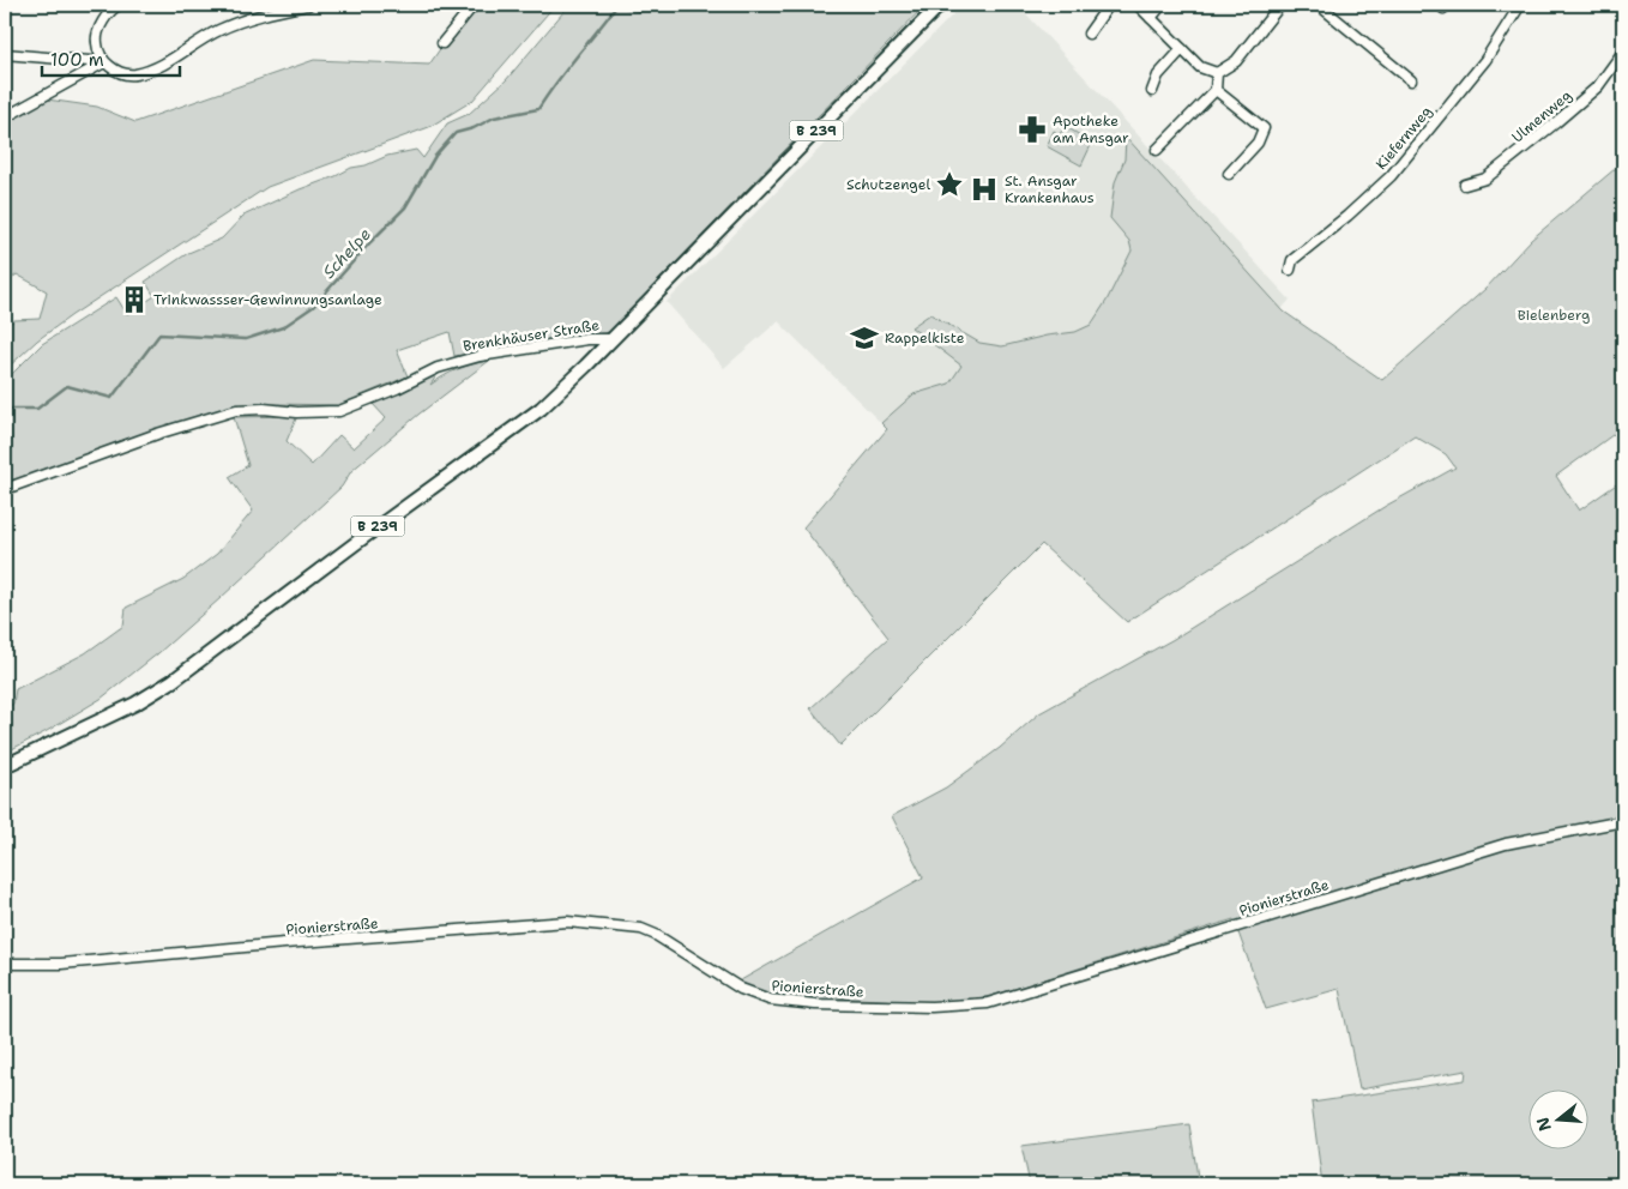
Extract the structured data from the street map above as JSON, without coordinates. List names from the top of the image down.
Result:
{
  "streets": {
    "main road": ["B 239", "Brenkhäuser Straße"],
    "street": ["Ulmenweg", "Kiefernweg", "Pionierstraße"]
  },
  "crossings": [
    ["B 239", "Brenkhäuser Straße"]
  ],
  "water": ["Schelpe"],
  "parks": ["Bielenberg"],
  "places": {
    "pharmacy": ["Apotheke am Ansgar"],
    "place": ["Schutzengel"],
    "hospital": ["St. Ansgar Krankenhaus"],
    "building": ["Trinkwassser-Gewinnungsanlage"],
    "school or university": ["Rappelkiste"]
  },
  "scale_bar": "100 m",
  "north": "left"
}
